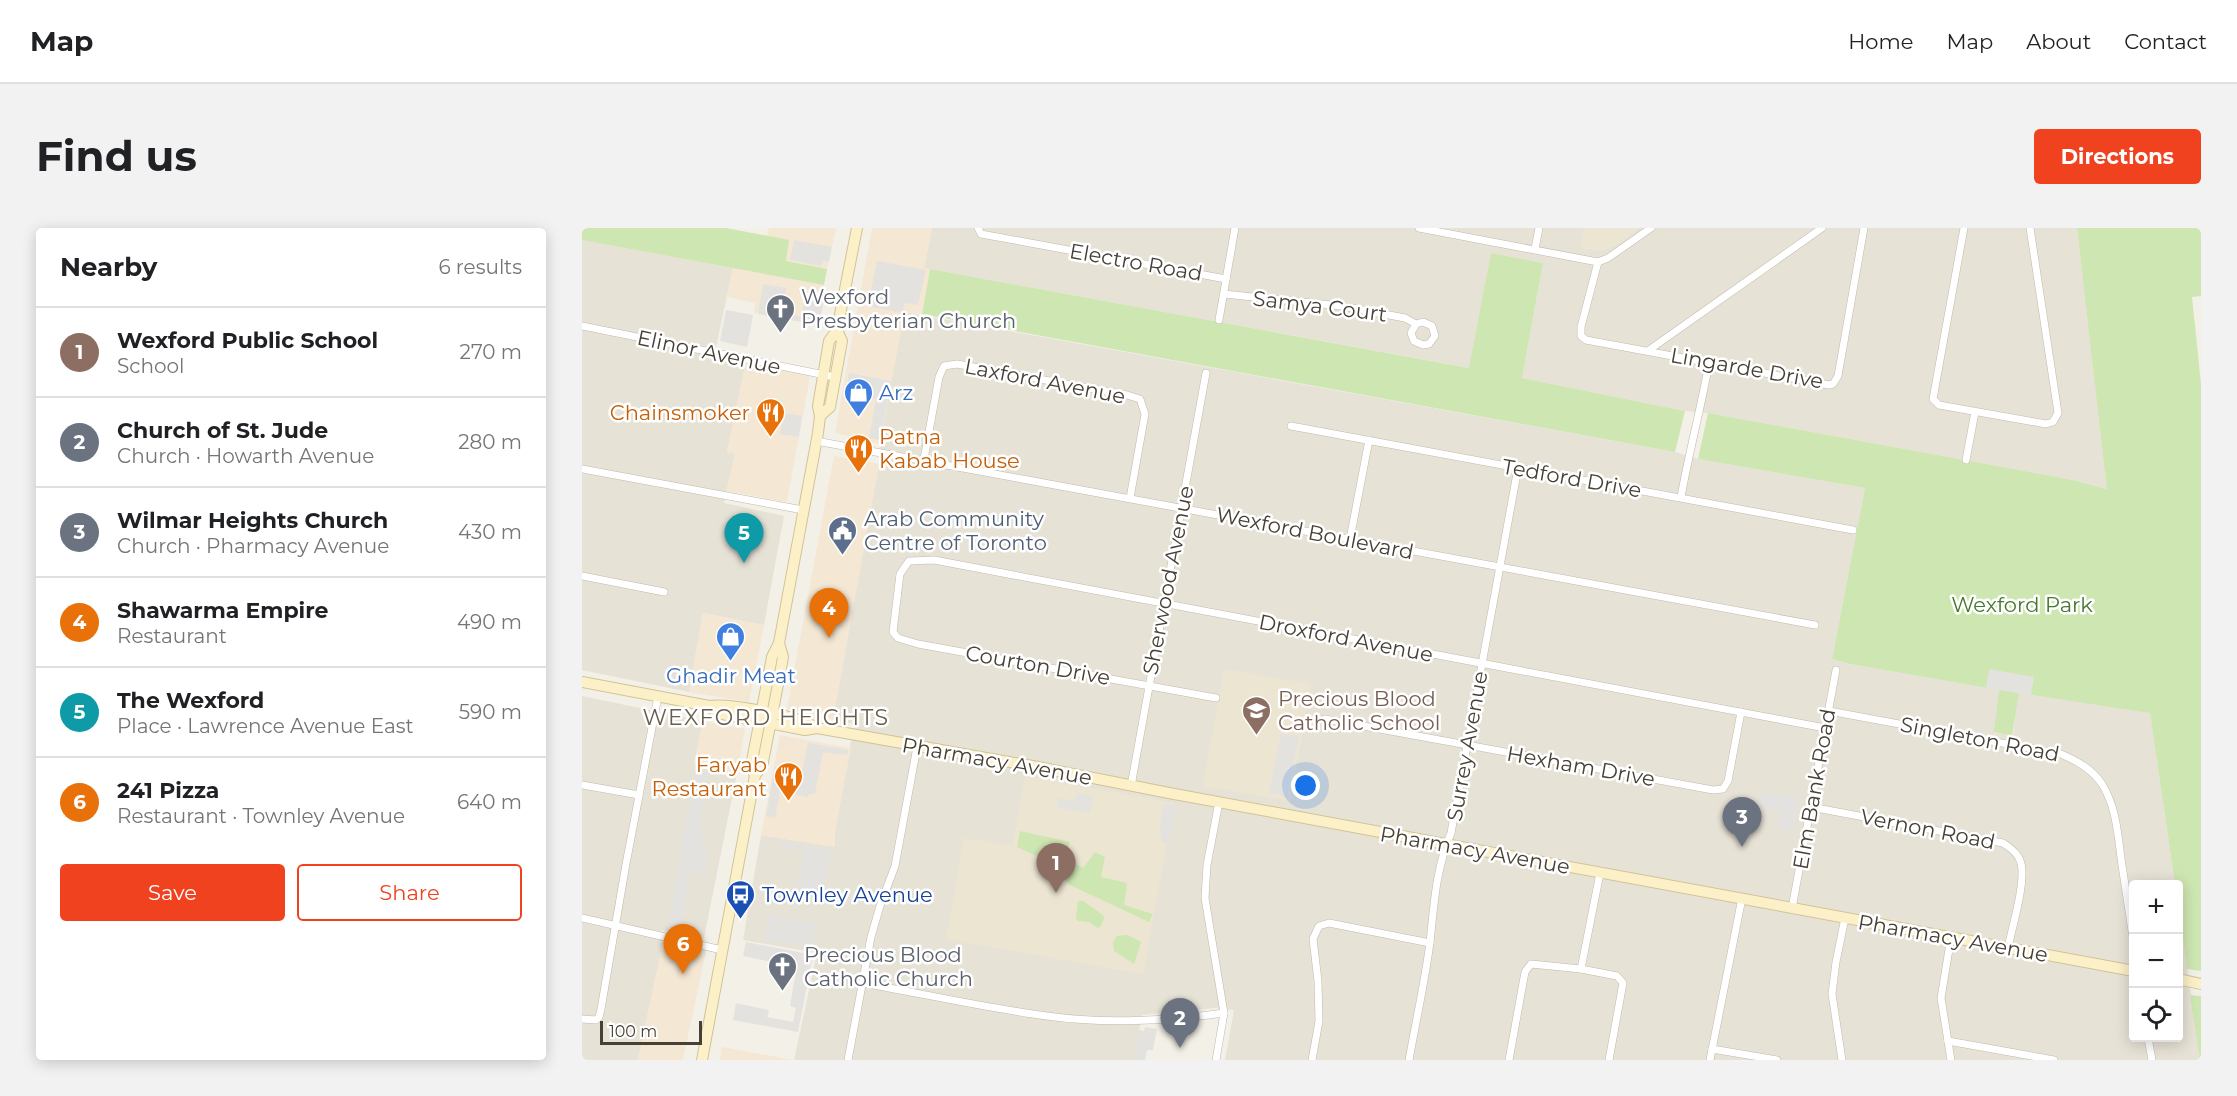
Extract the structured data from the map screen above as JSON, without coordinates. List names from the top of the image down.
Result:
{
  "streets": {
    "street": [
      "Electro Road",
      "Samya Court",
      "Elinor Avenue",
      "Lingarde Drive",
      "Laxford Avenue",
      "Tedford Drive",
      "Wexford Boulevard",
      "Sherwood Avenue",
      "Droxford Avenue",
      "Courton Drive",
      "Singleton Road",
      "Surrey Avenue",
      "Pharmacy Avenue",
      "Hexham Drive",
      "Elm Bank Road",
      "Vernon Road"
    ]
  },
  "crossings": [
    ["Laxford Avenue", "Wexford Boulevard"],
    ["Tedford Drive", "Surrey Avenue"],
    ["Wexford Boulevard", "Sherwood Avenue"],
    ["Wexford Boulevard", "Surrey Avenue"],
    ["Sherwood Avenue", "Droxford Avenue"],
    ["Sherwood Avenue", "Courton Drive"],
    ["Sherwood Avenue", "Pharmacy Avenue"],
    ["Droxford Avenue", "Courton Drive"],
    ["Droxford Avenue", "Surrey Avenue"],
    ["Droxford Avenue", "Hexham Drive"],
    ["Droxford Avenue", "Elm Bank Road"],
    ["Singleton Road", "Elm Bank Road"],
    ["Surrey Avenue", "Pharmacy Avenue"],
    ["Surrey Avenue", "Hexham Drive"],
    ["Pharmacy Avenue", "Elm Bank Road"],
    ["Pharmacy Avenue", "Vernon Road"],
    ["Elm Bank Road", "Vernon Road"]
  ],
  "districts": ["WEXFORD HEIGHTS"],
  "parks": ["Wexford Park"],
  "places": {
    "church": ["Wexford Presbyterian Church", "Precious Blood Catholic Church"],
    "shop": ["Arz", "Ghadir Meat"],
    "restaurant": ["Chainsmoker", "Patna Kabab House", "Faryab Restaurant"],
    "public building": ["Arab Community Centre of Toronto"],
    "school or university": ["Precious Blood Catholic School"],
    "bus stop": ["Townley Avenue"]
  },
  "scale_bar": "100 m",
  "page": {
    "header": "Map",
    "nav": [
      "Home",
      "Map",
      "About",
      "Contact"
    ],
    "buttons": [
      "Directions",
      ["Save", "Share"]
    ],
    "title": "Find us",
    "heading": ["Nearby", "6 results"],
    "list": [
      {
        "mark": "1",
        "name": "Wexford Public School",
        "note": "School",
        "value": "270 m"
      },
      {
        "mark": "2",
        "name": "Church of St. Jude",
        "note": "Church · Howarth Avenue",
        "value": "280 m"
      },
      {
        "mark": "3",
        "name": "Wilmar Heights Church",
        "note": "Church · Pharmacy Avenue",
        "value": "430 m"
      },
      {
        "mark": "4",
        "name": "Shawarma Empire",
        "note": "Restaurant",
        "value": "490 m"
      },
      {
        "mark": "5",
        "name": "The Wexford",
        "note": "Place · Lawrence Avenue East",
        "value": "590 m"
      },
      {
        "mark": "6",
        "name": "241 Pizza",
        "note": "Restaurant · Townley Avenue",
        "value": "640 m"
      }
    ],
    "pins": [
      "5",
      "4",
      "3",
      "1",
      "6",
      "2"
    ],
    "map_buttons": ["+", "−"],
    "scale": "100 m"
  }
}
